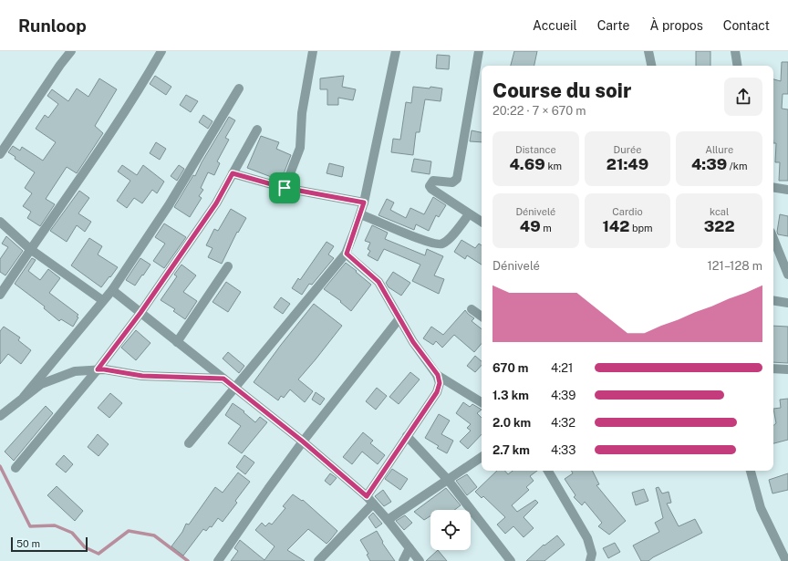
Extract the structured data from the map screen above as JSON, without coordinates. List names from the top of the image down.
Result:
{
  "scale_bar": "50 m",
  "page": {
    "header": "Runloop",
    "nav": [
      "Accueil",
      "Carte",
      "À propos",
      "Contact"
    ],
    "heading": ["Course du soir", "20:22 · 7 × 670 m"],
    "stats": [
      ["Distance", "4.69 km"],
      ["Durée", "21:49"],
      ["Allure", "4:39 /km"],
      ["Dénivelé", "49 m"],
      ["Cardio", "142 bpm"],
      ["kcal", "322"]
    ],
    "chart": ["Dénivelé", "121–128 m"],
    "list": [
      {
        "name": "670 m",
        "note": "4:21"
      },
      {
        "name": "1.3 km",
        "note": "4:39"
      },
      {
        "name": "2.0 km",
        "note": "4:32"
      },
      {
        "name": "2.7 km",
        "note": "4:33"
      }
    ],
    "scale": "50 m"
  }
}
